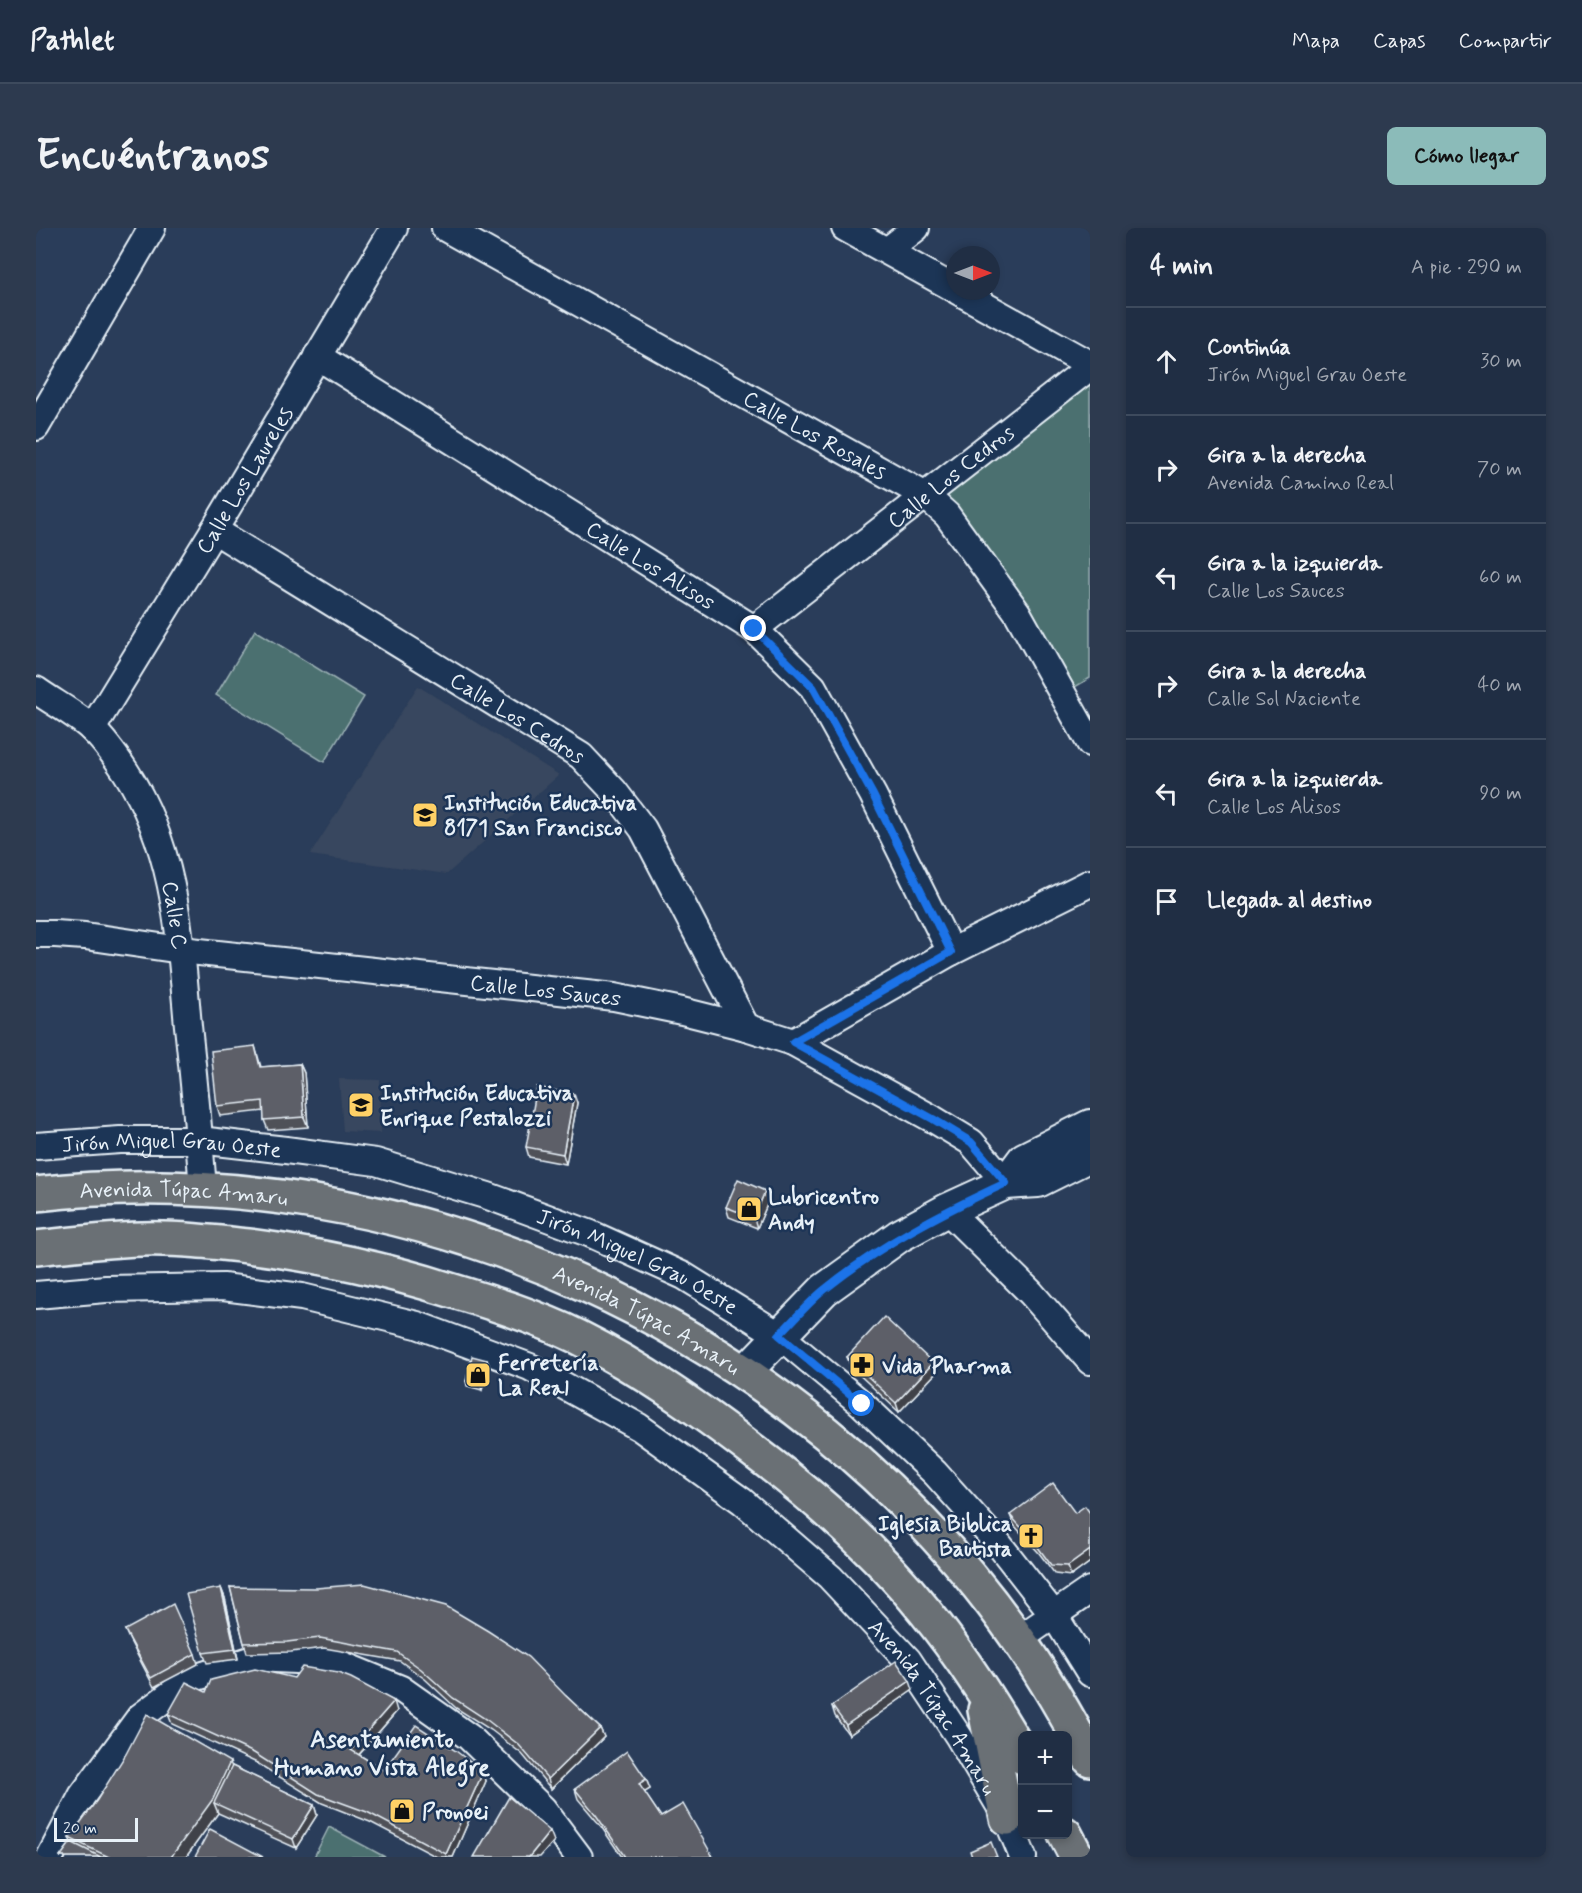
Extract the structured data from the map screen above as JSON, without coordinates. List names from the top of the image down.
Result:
{
  "streets": {
    "highway": ["Avenida Túpac Amaru"],
    "street": [
      "Calle Los Rosales",
      "Calle Los Cedros",
      "Calle Los Laureles",
      "Calle Los Alisos",
      "Calle C",
      "Calle Los Sauces",
      "Jirón Miguel Grau Oeste"
    ]
  },
  "crossings": [
    ["Calle Los Rosales", "Calle Los Cedros"],
    ["Calle Los Cedros", "Calle Los Laureles"],
    ["Calle Los Cedros", "Calle Los Alisos"],
    ["Calle Los Cedros", "Calle Los Sauces"],
    ["Calle Los Laureles", "Calle Los Alisos"],
    ["Calle Los Laureles", "Calle C"],
    ["Calle C", "Calle Los Sauces"],
    ["Calle C", "Jirón Miguel Grau Oeste"],
    ["Calle C", "Avenida Túpac Amaru"]
  ],
  "districts": ["Asentamiento Humano Vista Alegre"],
  "places": {
    "school or university": ["Institución Educativa 8171 San Francisco", "Institución Educativa Enrique Pestalozzi"],
    "shop": ["Lubricentro Andy", "Ferretería La Real", "Pronoei"],
    "pharmacy": ["Vida Pharma"],
    "church": ["Iglesia Biblica Bautista"]
  },
  "scale_bar": "20 m",
  "north": "right",
  "page": {
    "header": "Pathlet",
    "nav": ["Mapa", "Capas", "Compartir"],
    "buttons": "Cómo llegar",
    "title": "Encuéntranos",
    "heading": ["4 min", "A pie · 290 m"],
    "list": [
      ["Continúa", "Jirón Miguel Grau Oeste", "30 m"],
      ["Gira a la derecha", "Avenida Camino Real", "70 m"],
      ["Gira a la izquierda", "Calle Los Sauces", "60 m"],
      ["Gira a la derecha", "Calle Sol Naciente", "40 m"],
      ["Gira a la izquierda", "Calle Los Alisos", "90 m"],
      "Llegada al destino"
    ],
    "map_buttons": ["+", "−"],
    "scale": "20 m"
  }
}
